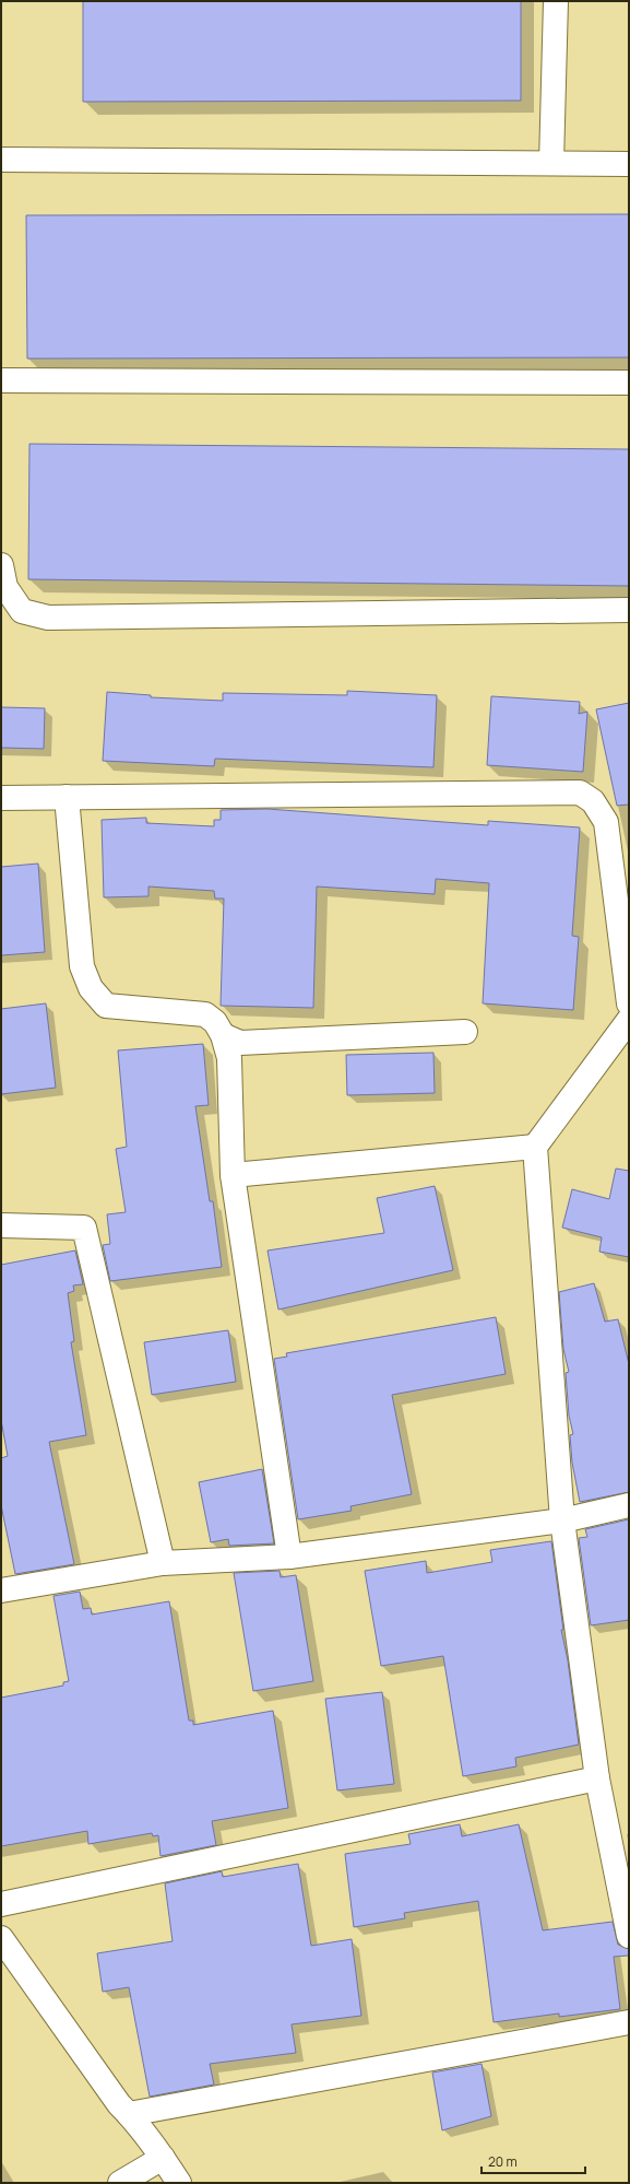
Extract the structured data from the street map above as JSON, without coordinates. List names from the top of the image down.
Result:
{
  "scale_bar": "20 m"
}
